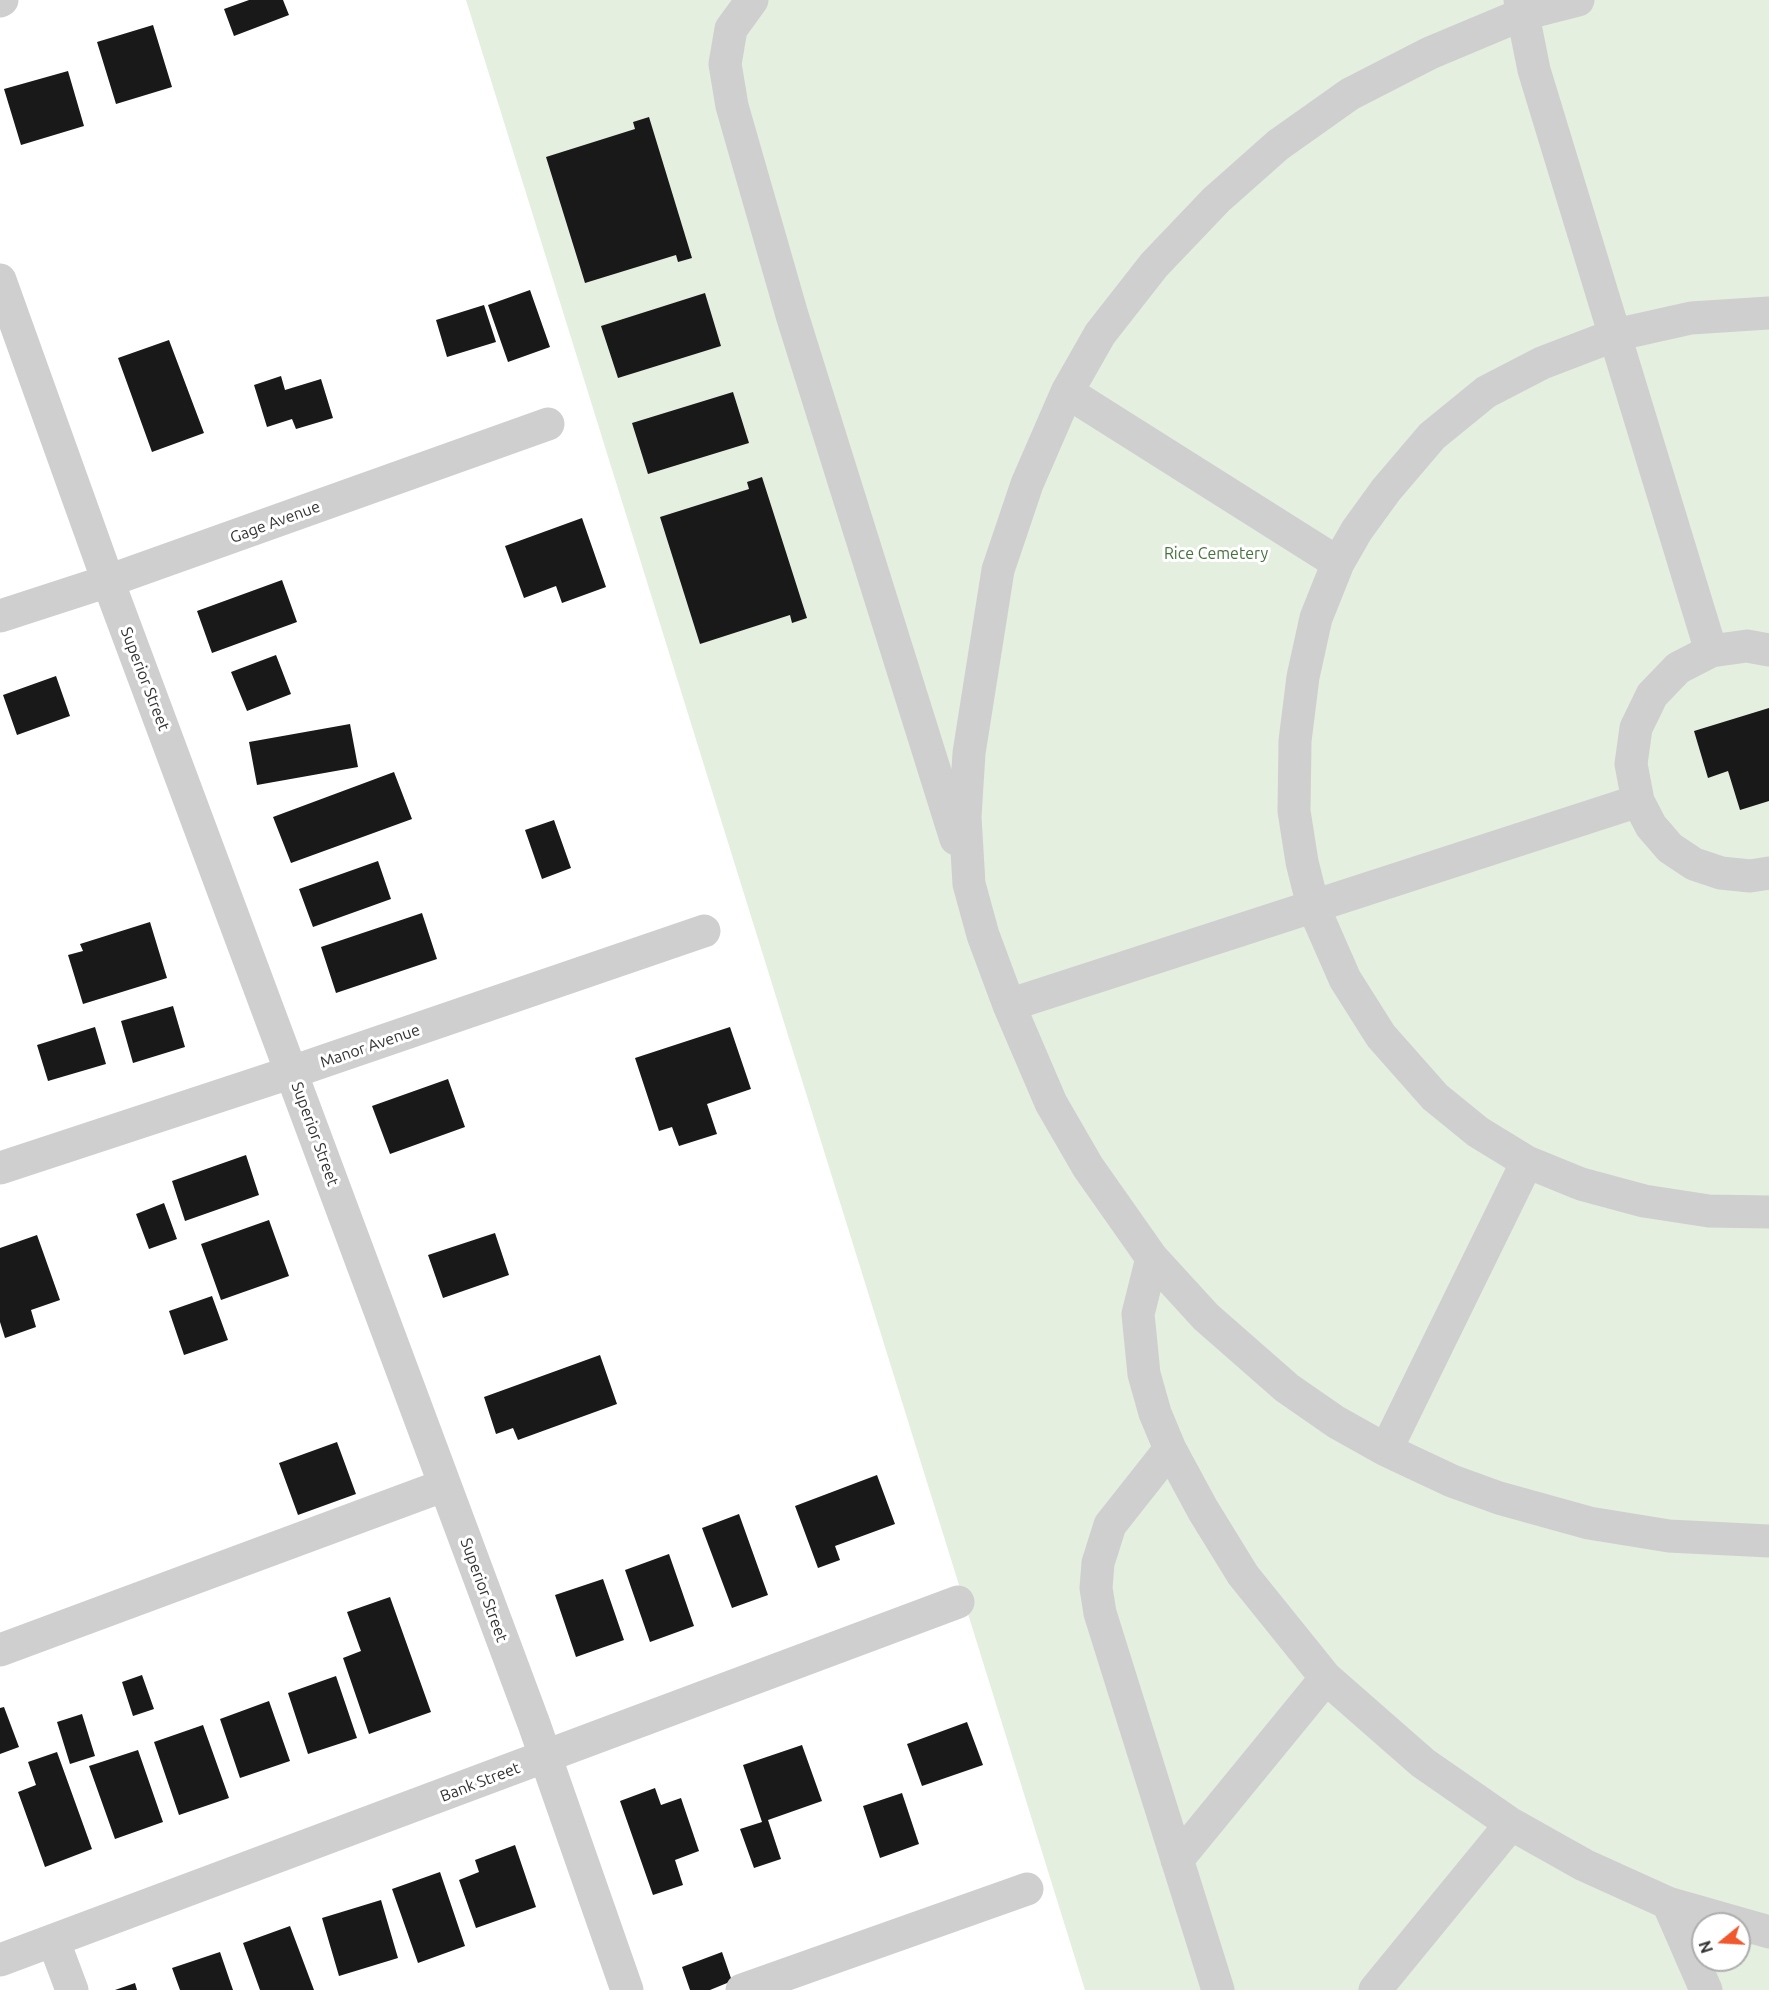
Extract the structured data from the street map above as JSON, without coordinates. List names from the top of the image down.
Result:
{
  "streets": {
    "street": [
      "Gage Avenue",
      "Superior Street",
      "Manor Avenue",
      "Bank Street"
    ]
  },
  "crossings": [
    ["Gage Avenue", "Superior Street"],
    ["Superior Street", "Manor Avenue"],
    ["Superior Street", "Bank Street"]
  ],
  "parks": ["Rice Cemetery"],
  "north": "left"
}
